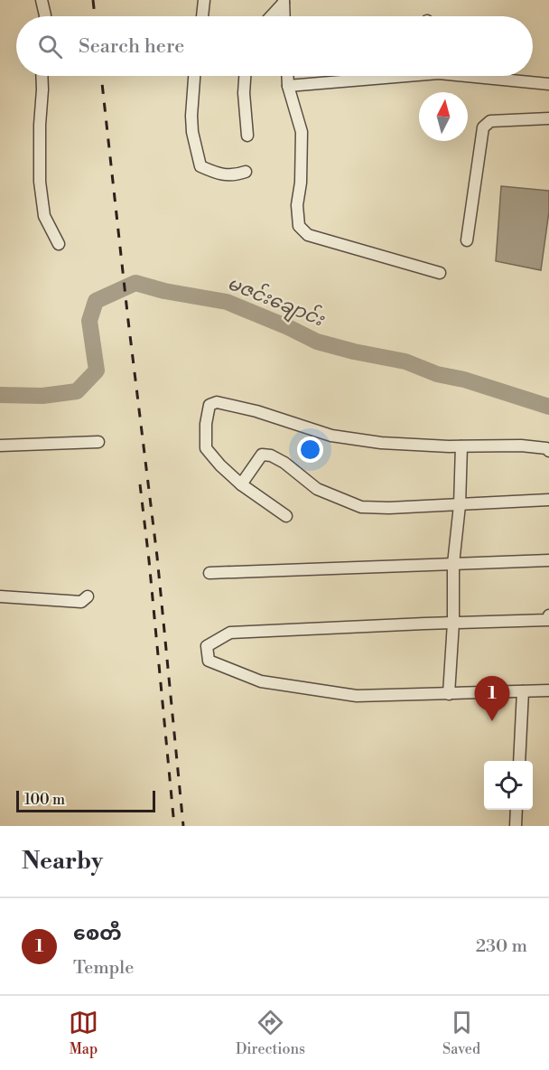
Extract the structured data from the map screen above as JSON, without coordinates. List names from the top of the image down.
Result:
{
  "water": ["မဇင်းချောင်း"],
  "scale_bar": "100 m",
  "north": "top",
  "page": {
    "search": "Search here",
    "pins": "1",
    "scale": "100 m",
    "heading": "Nearby",
    "list": [
      {
        "mark": "1",
        "name": "စေတီ",
        "note": "Temple",
        "value": "230 m"
      }
    ],
    "nav": ["Map", "Directions", "Saved"]
  }
}
